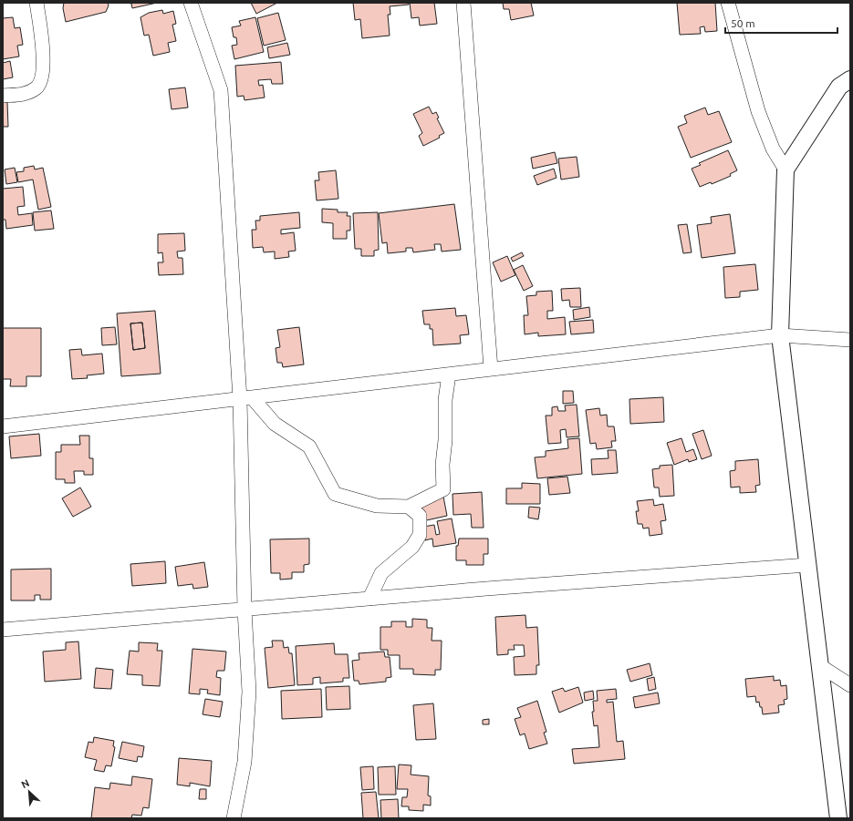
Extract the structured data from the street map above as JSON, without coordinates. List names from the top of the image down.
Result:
{
  "scale_bar": "50 m",
  "north": "top left"
}
